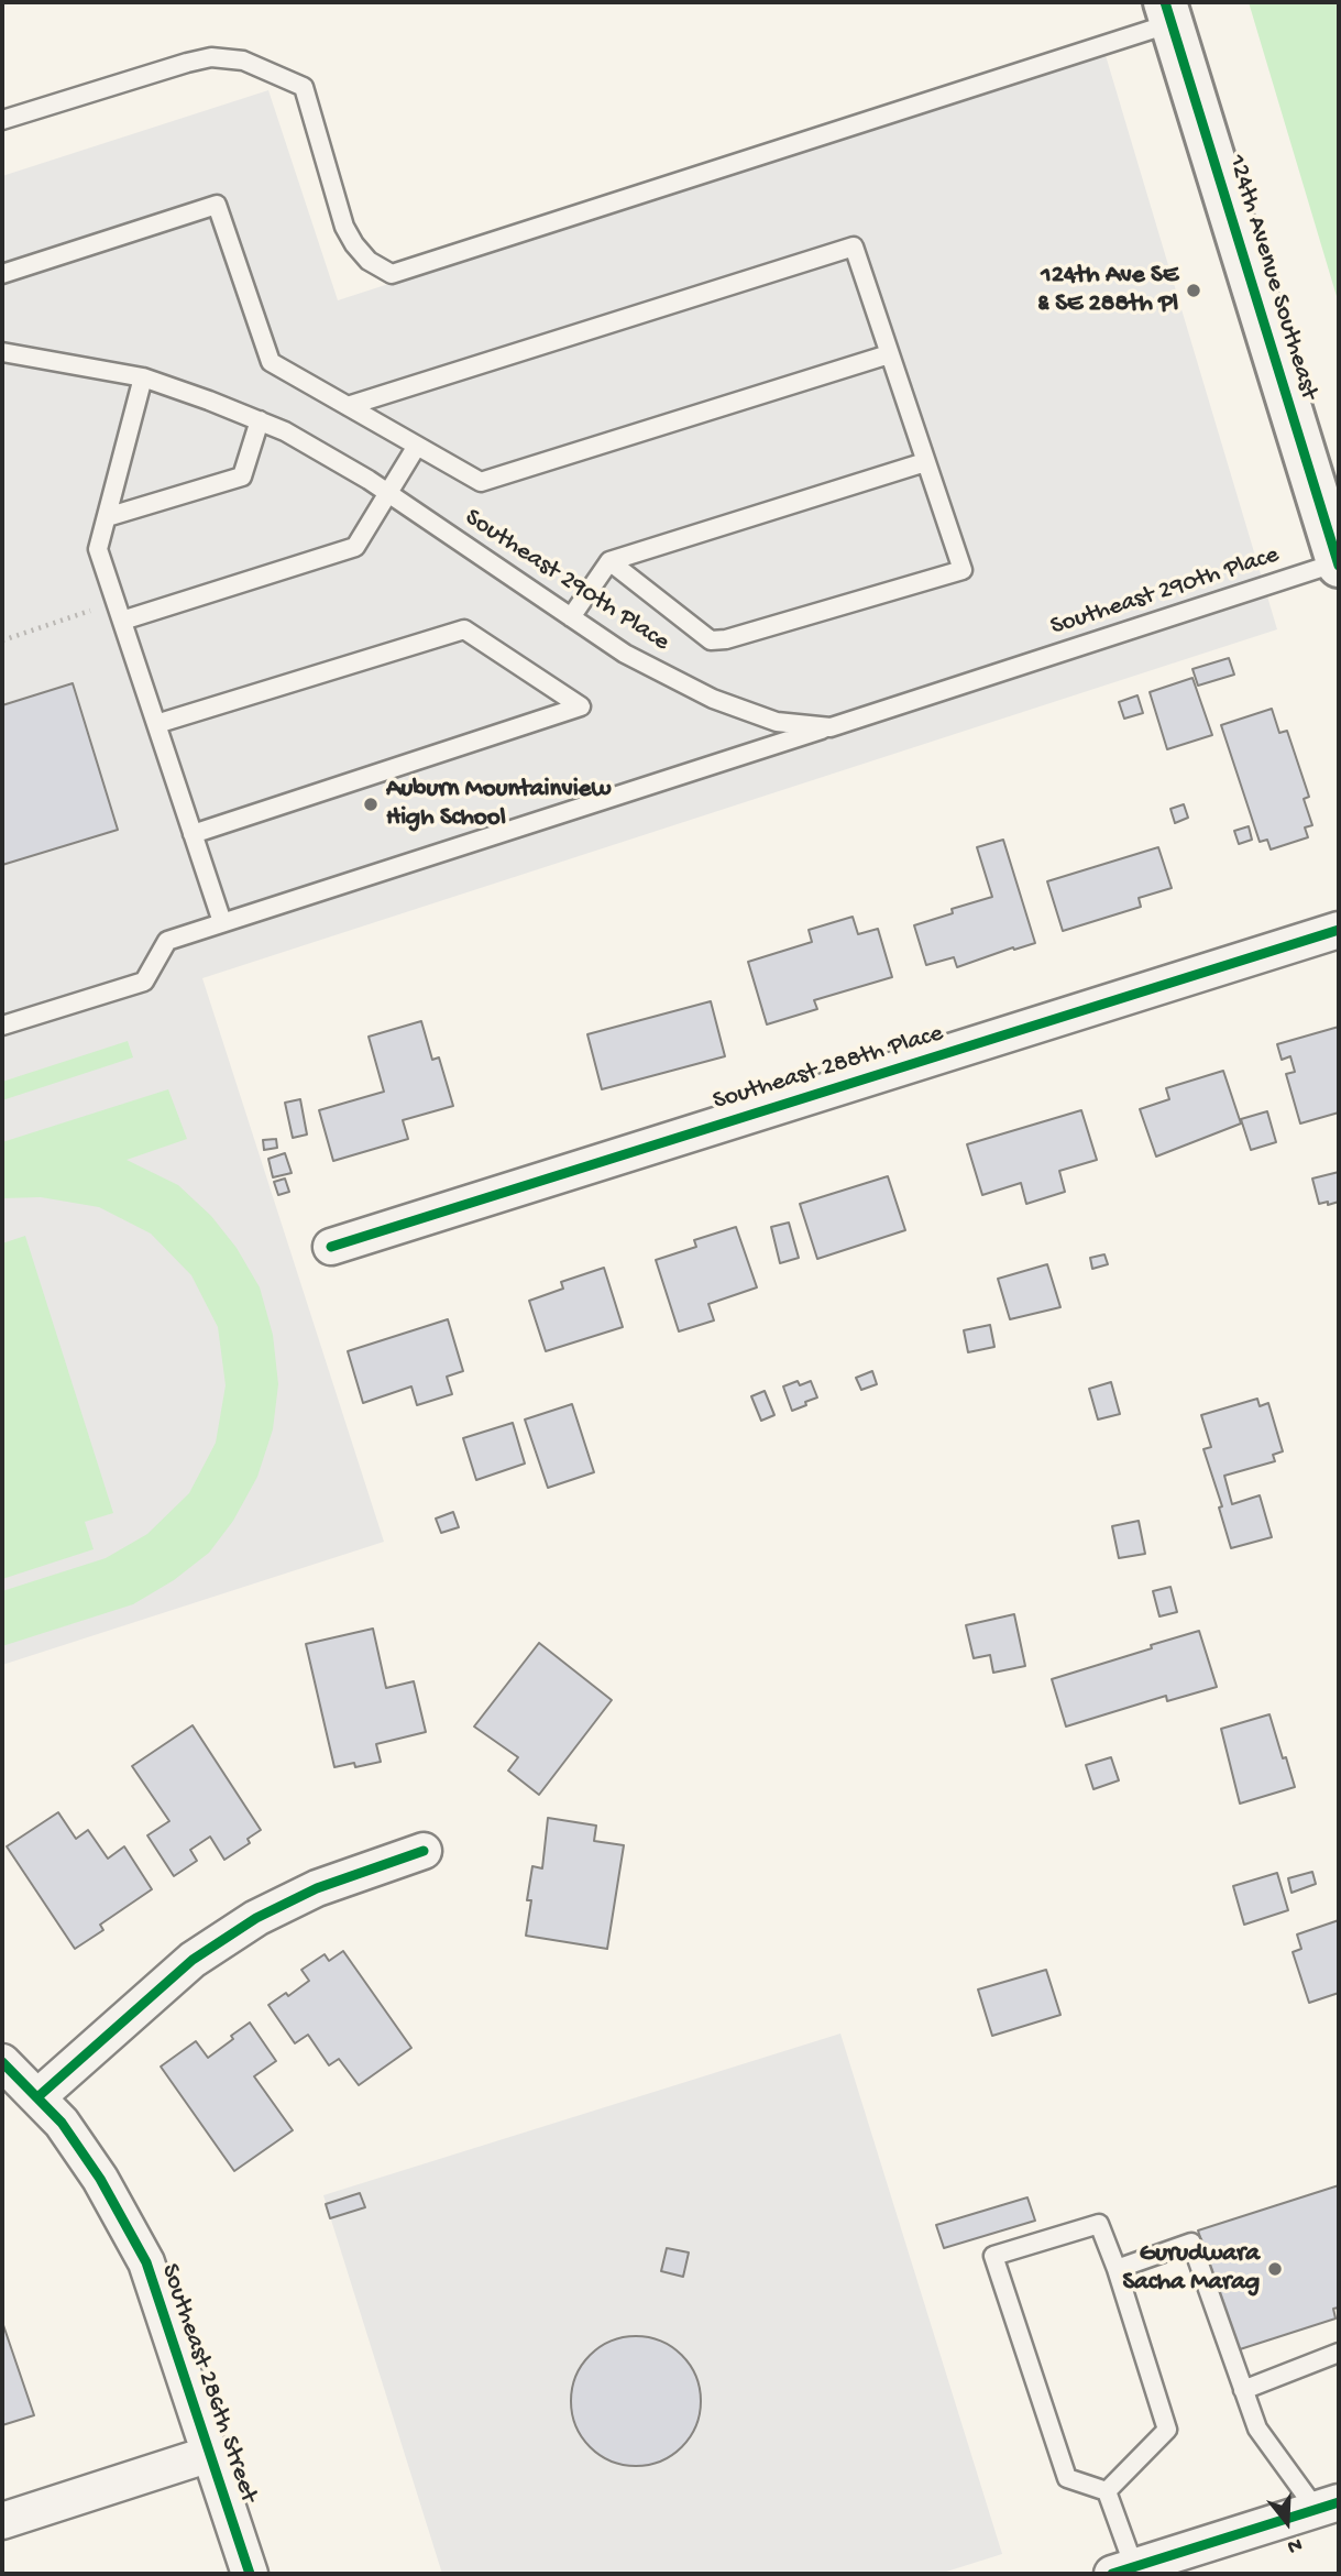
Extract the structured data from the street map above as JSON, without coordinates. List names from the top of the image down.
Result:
{
  "streets": {
    "street": ["124th Avenue Southeast", "Southeast 288th Place", "Southeast 286th Street"],
    "lane": ["Southeast 290th Place"]
  },
  "crossings": [
    ["124th Avenue Southeast", "Southeast 290th Place"]
  ],
  "places": ["124th Ave SE & SE 288th Pl", "Auburn Mountainview High School", "Gurudwara Sacha Marag"],
  "north": "bottom"
}
